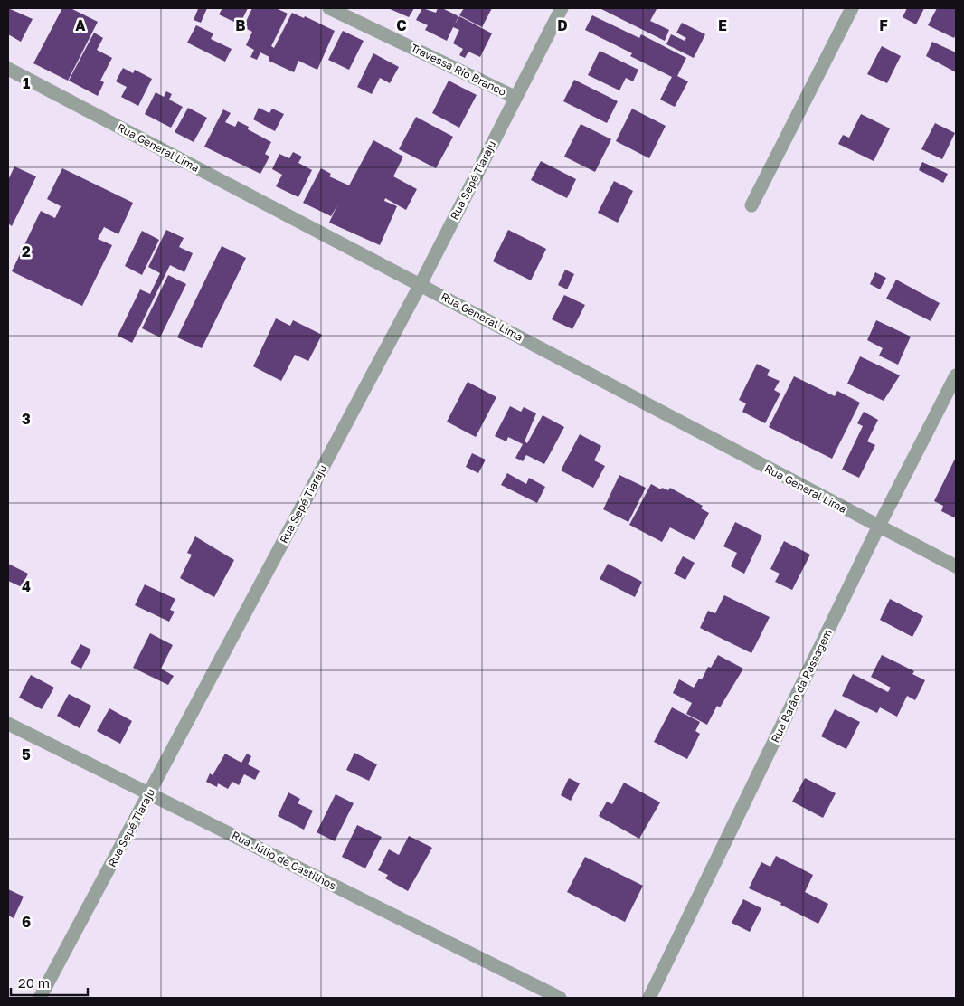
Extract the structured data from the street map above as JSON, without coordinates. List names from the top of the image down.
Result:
{
  "streets": {
    "street": [
      "Travessa Rio Branco",
      "Rua General Lima",
      "Rua Sepé Tiaraju",
      "Rua Barão da Passagem",
      "Rua Júlio de Castilhos"
    ]
  },
  "crossings": [
    ["Travessa Rio Branco", "Rua Sepé Tiaraju"],
    ["Rua General Lima", "Rua Sepé Tiaraju"],
    ["Rua General Lima", "Rua Barão da Passagem"],
    ["Rua Sepé Tiaraju", "Rua Júlio de Castilhos"]
  ],
  "scale_bar": "20 m",
  "grid": {
    "columns": [
      "A",
      "B",
      "C",
      "D",
      "E",
      "F"
    ],
    "rows": [
      "1",
      "2",
      "3",
      "4",
      "5",
      "6"
    ]
  }
}
